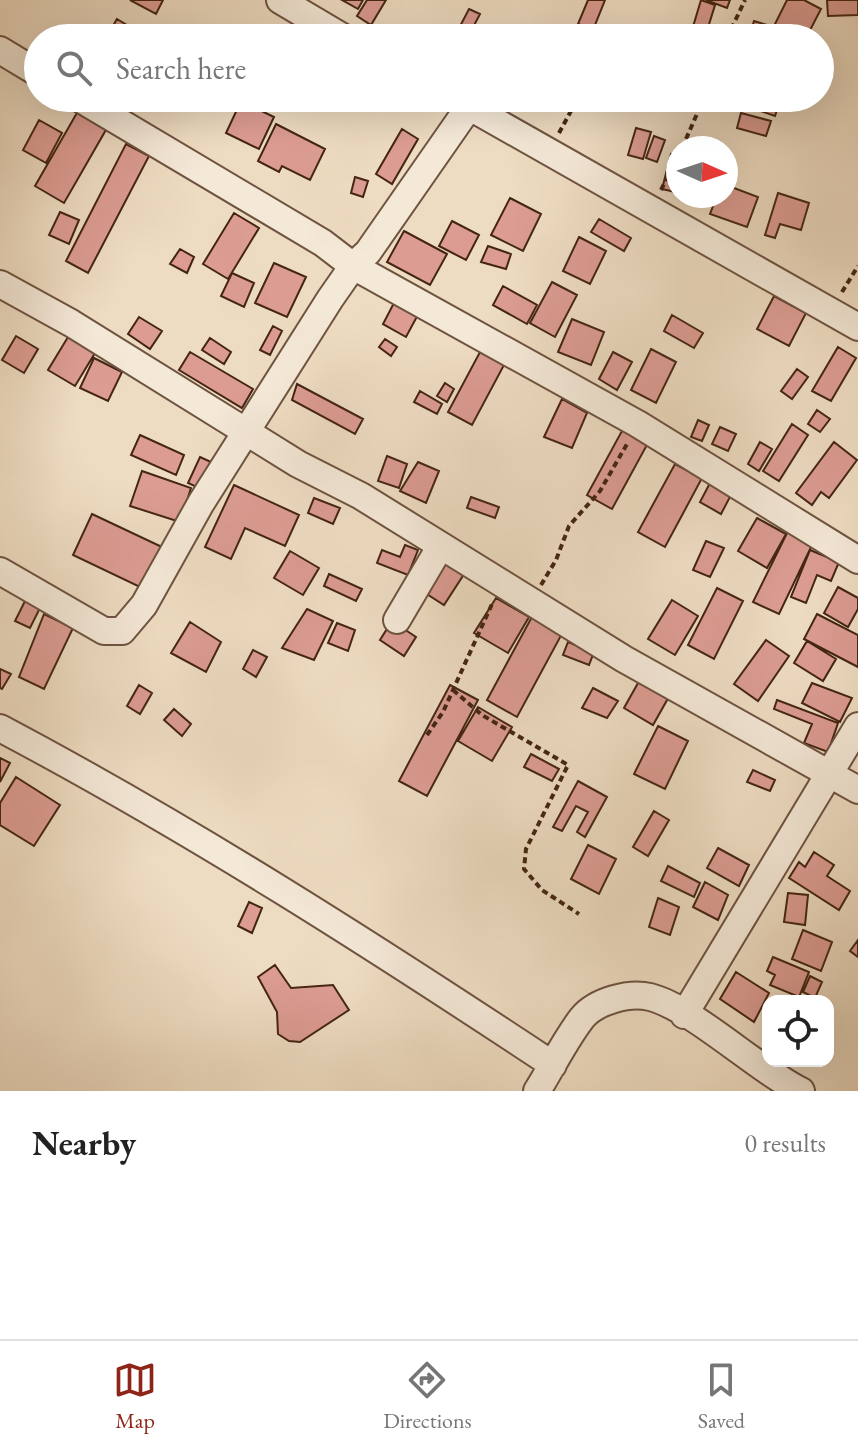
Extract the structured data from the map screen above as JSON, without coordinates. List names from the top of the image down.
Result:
{
  "north": "right",
  "page": {
    "search": "Search here",
    "heading": ["Nearby", "0 results"],
    "nav": ["Map", "Directions", "Saved"]
  }
}
